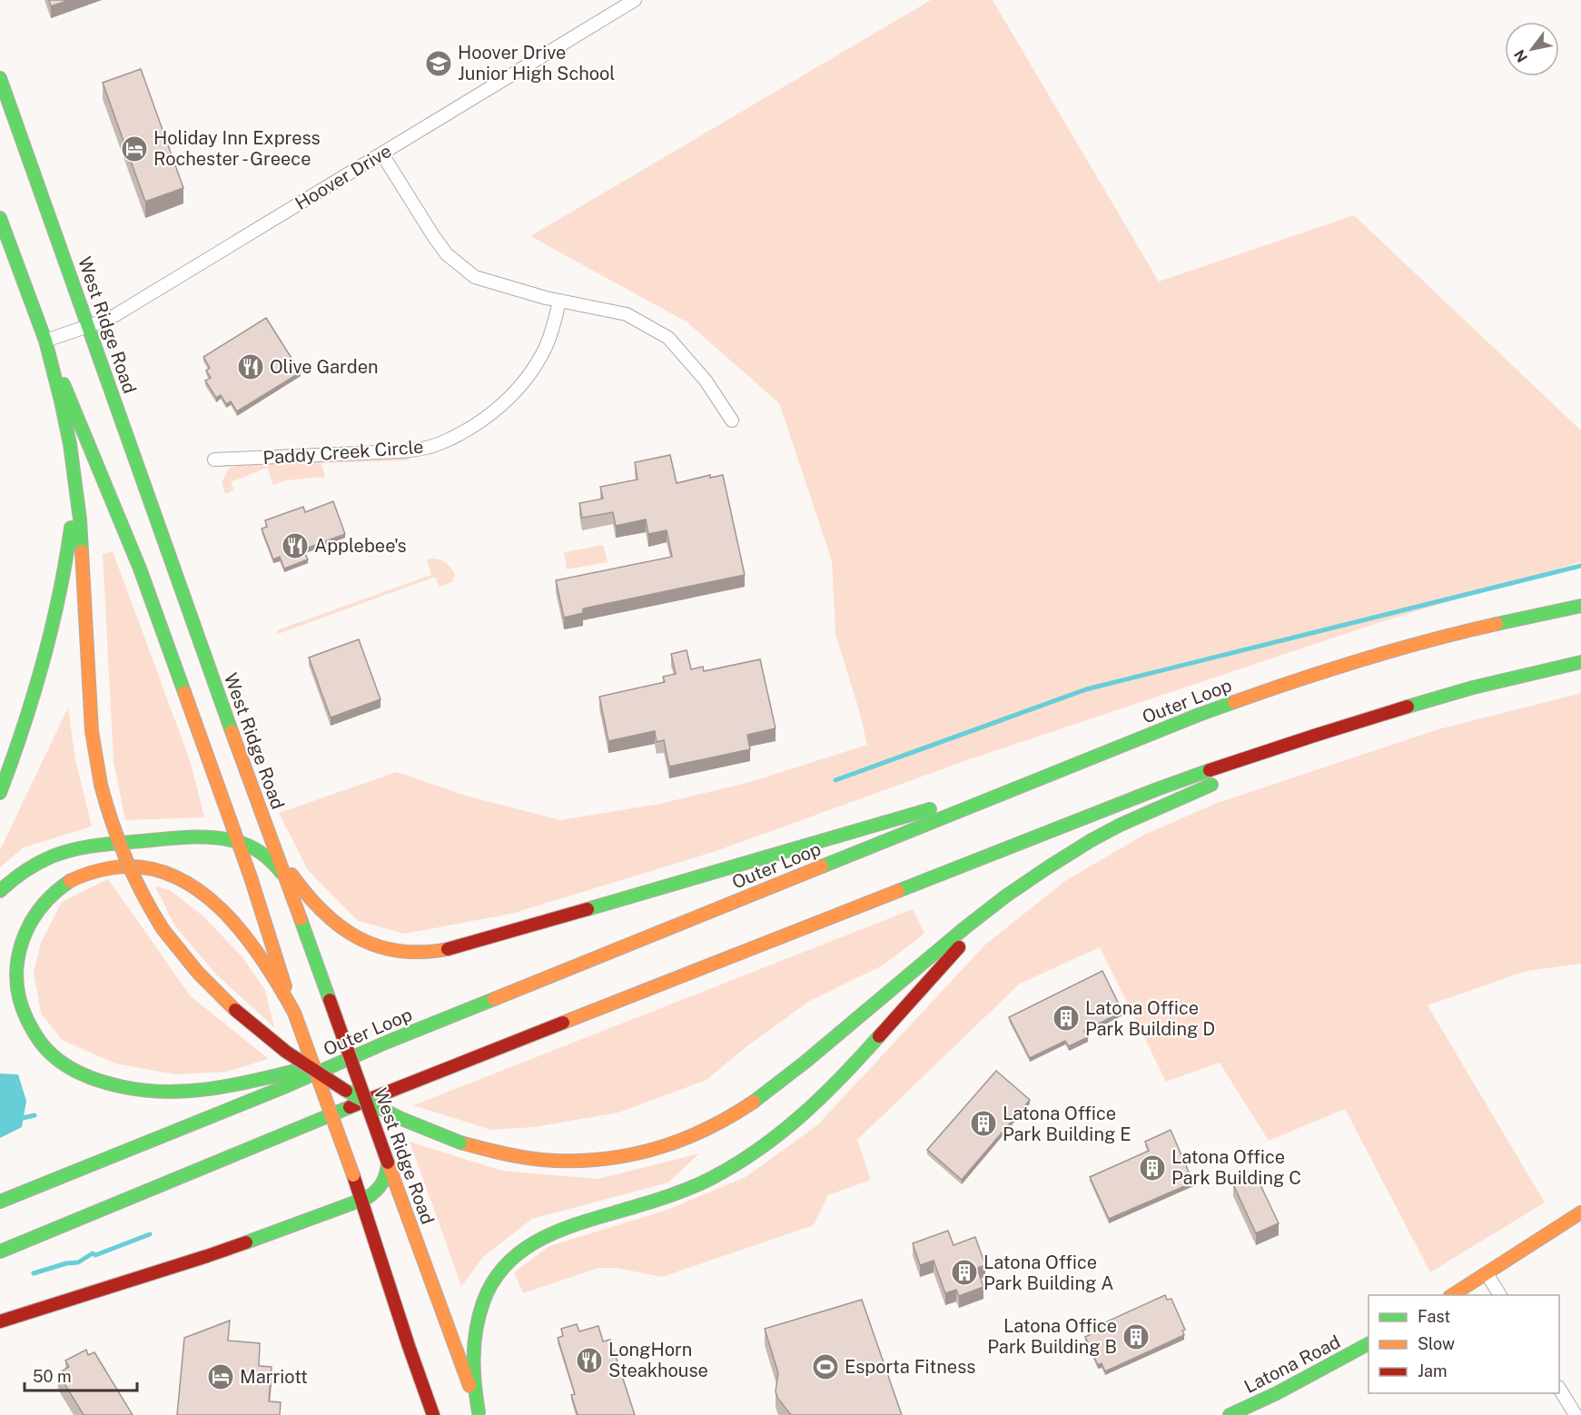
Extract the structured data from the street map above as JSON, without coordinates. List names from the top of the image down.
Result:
{
  "streets": {
    "main road": ["West Ridge Road", "Outer Loop", "Latona Road"],
    "street": ["Hoover Drive", "Paddy Creek Circle"]
  },
  "crossings": [
    ["Hoover Drive", "West Ridge Road"]
  ],
  "places": {
    "school or university": ["Hoover Drive Junior High School"],
    "hotel": ["Holiday Inn Express Rochester - Greece", "Marriott"],
    "restaurant": ["Olive Garden", "Applebee's", "LongHorn Steakhouse"],
    "building": [
      "Latona Office Park Building D",
      "Latona Office Park Building E",
      "Latona Office Park Building C",
      "Latona Office Park Building A",
      "Latona Office Park Building B"
    ],
    "sports": ["Esporta Fitness"]
  },
  "legend": ["Fast", "Slow", "Jam"],
  "scale_bar": "50 m",
  "north": "bottom left"
}
